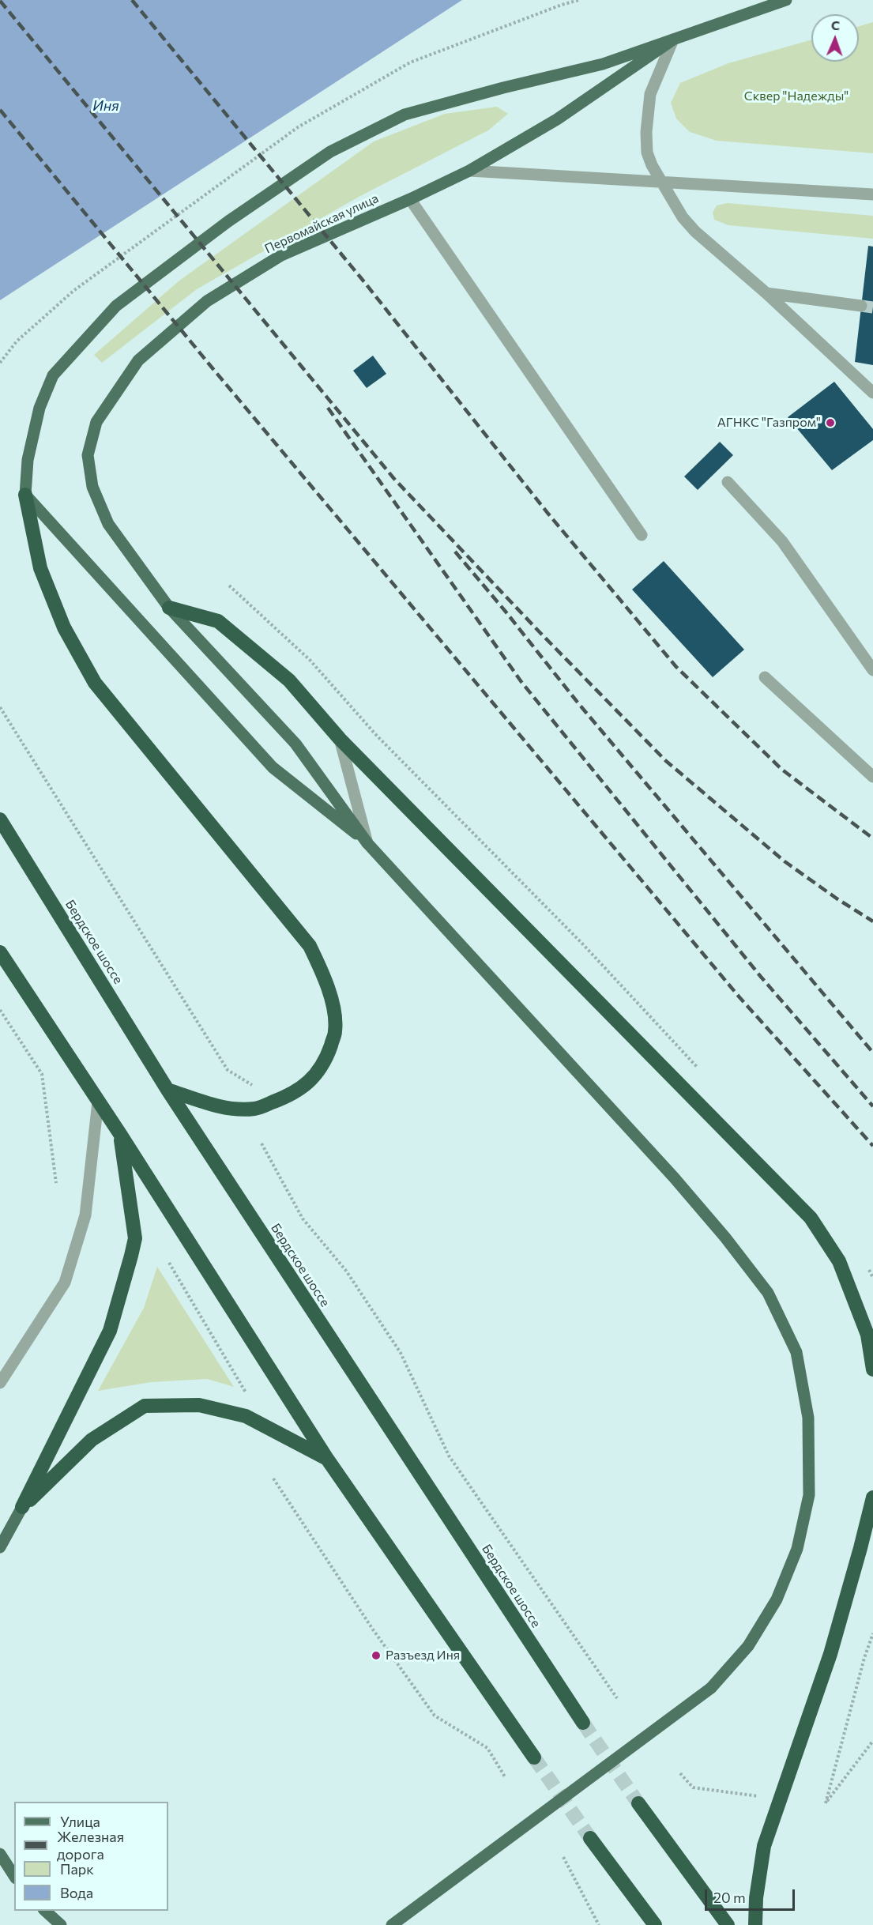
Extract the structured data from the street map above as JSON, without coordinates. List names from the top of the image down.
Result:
{
  "streets": {
    "highway": ["Бердское шоссе"],
    "main road": ["Первомайская улица"]
  },
  "water": ["Иня"],
  "parks": ["Сквер \"Надежды\""],
  "places": ["АГНКС \"Газпром\"", "Разъезд Иня"],
  "legend": [
    "Улица",
    "Железная дорога",
    "Парк",
    "Вода"
  ],
  "scale_bar": "20 m",
  "north": "top"
}
